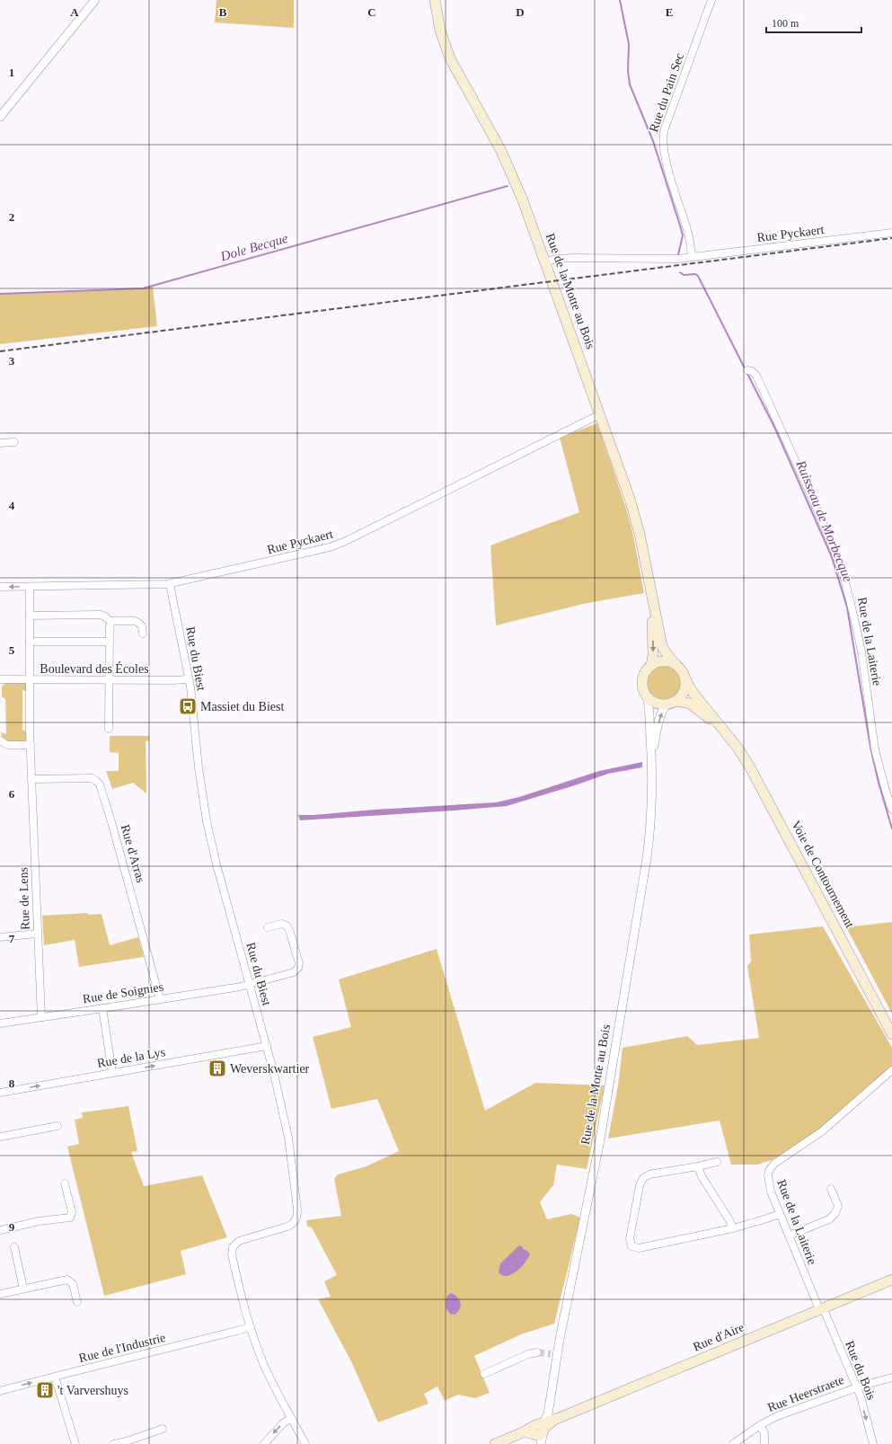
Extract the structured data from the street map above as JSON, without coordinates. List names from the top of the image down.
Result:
{
  "streets": {
    "main road": ["Rue de la Motte au Bois", "Voie de Contournement", "Rue d'Aire"],
    "street": [
      "Rue du Pain Sec",
      "Rue Pyckaert",
      "Rue de la Laiterie",
      "Rue du Biest",
      "Boulevard des Écoles",
      "Rue d'Arras",
      "Rue de Lens",
      "Rue de Soignies",
      "Rue de la Lys",
      "Rue de l'Industrie",
      "Rue du Bois",
      "Rue Heerstraete"
    ]
  },
  "crossings": [
    ["Rue du Pain Sec", "Rue Pyckaert"],
    ["Rue Pyckaert", "Rue de la Motte au Bois"],
    ["Rue Pyckaert", "Rue du Biest"],
    ["Rue Pyckaert", "Rue de Lens"],
    ["Rue de la Motte au Bois", "Rue d'Aire"],
    ["Rue de la Laiterie", "Rue d'Aire"],
    ["Rue de la Laiterie", "Rue du Bois"],
    ["Rue du Biest", "Boulevard des Écoles"],
    ["Rue du Biest", "Rue de Soignies"],
    ["Rue du Biest", "Rue de la Lys"],
    ["Rue du Biest", "Rue de l'Industrie"],
    ["Boulevard des Écoles", "Rue de Lens"],
    ["Rue d'Arras", "Rue de Lens"],
    ["Rue d'Arras", "Rue de Soignies"],
    ["Rue de Lens", "Rue de Soignies"],
    ["Rue d'Aire", "Rue du Bois"],
    ["Rue du Bois", "Rue Heerstraete"]
  ],
  "one_way": ["Rue de la Lys", "Rue du Bois"],
  "water": ["Dole Becque", "Ruisseau de Morbecque"],
  "places": {
    "bus stop": ["Massiet du Biest"],
    "building": ["Weverskwartier", "'t Varvershuys"]
  },
  "scale_bar": "100 m",
  "grid": {
    "columns": [
      "A",
      "B",
      "C",
      "D",
      "E"
    ],
    "rows": [
      "1",
      "2",
      "3",
      "4",
      "5",
      "6",
      "7",
      "8",
      "9"
    ]
  }
}
